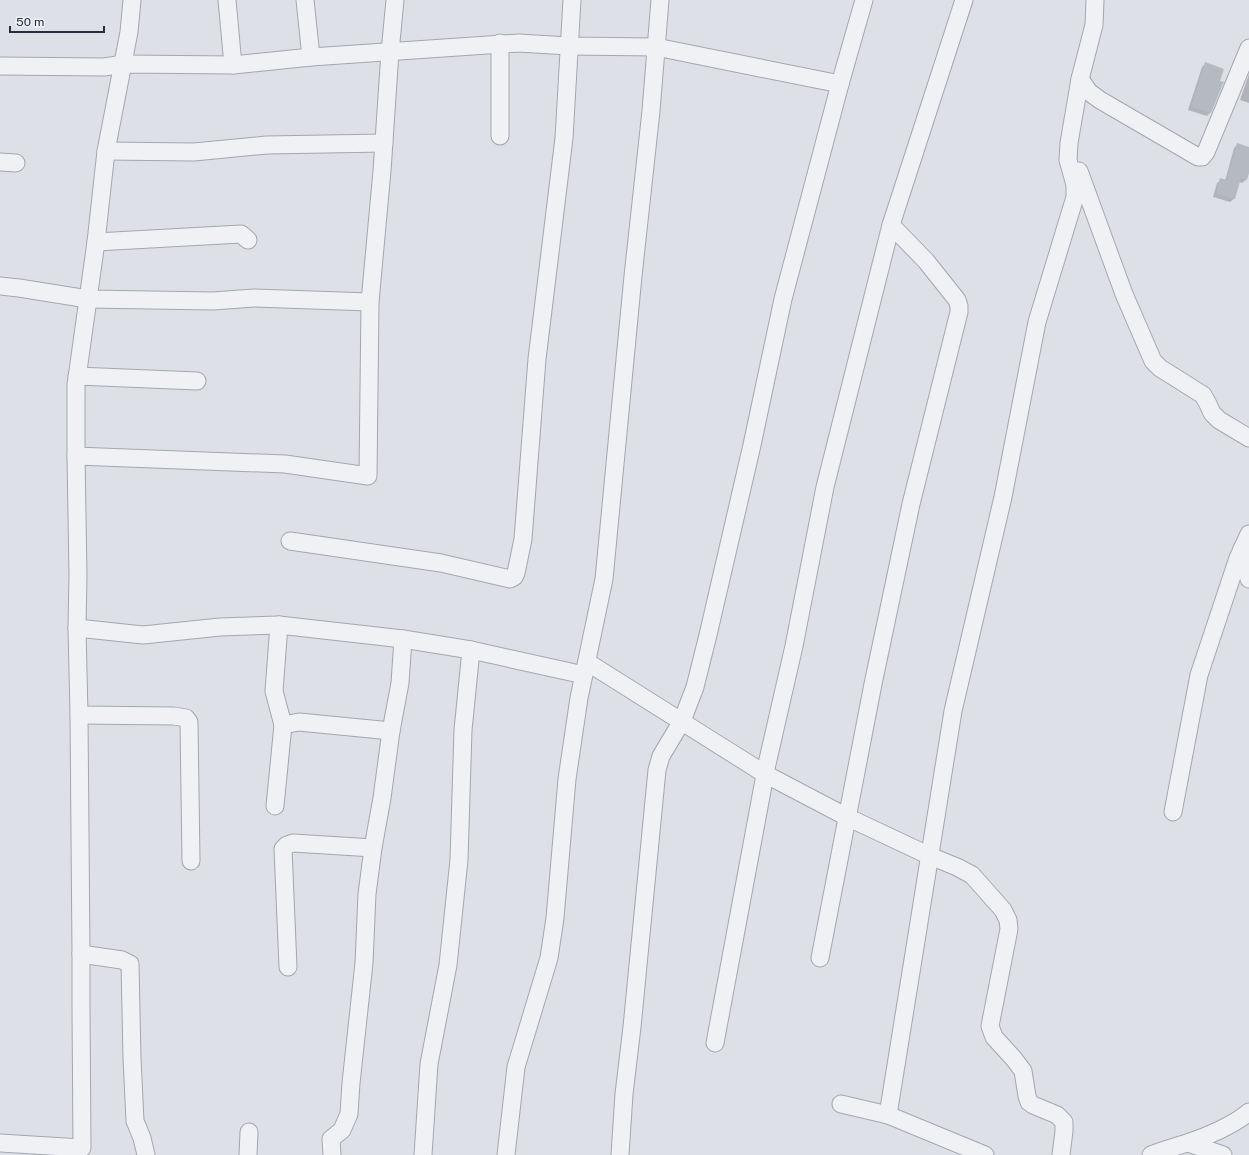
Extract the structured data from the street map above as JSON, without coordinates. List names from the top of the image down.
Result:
{
  "scale_bar": "50 m"
}
